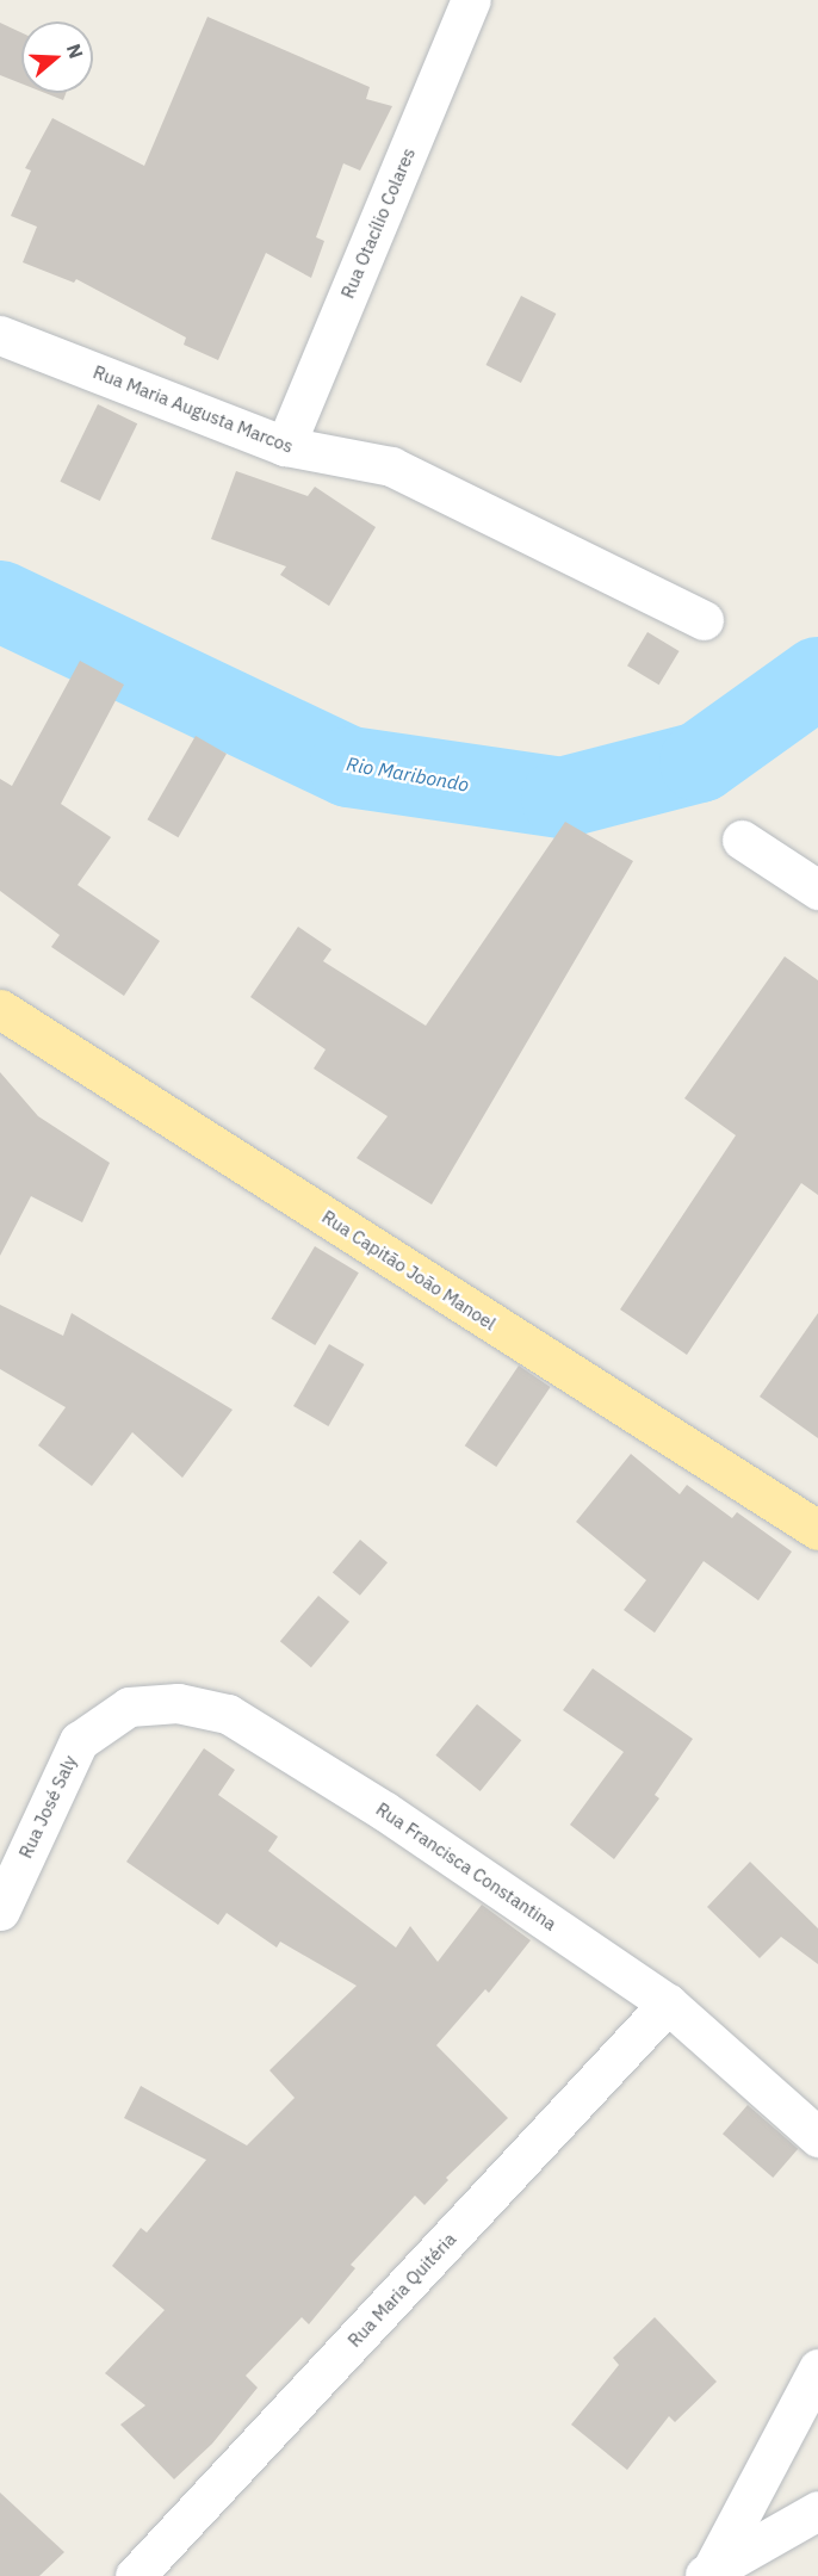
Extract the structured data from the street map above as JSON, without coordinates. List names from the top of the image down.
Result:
{
  "streets": {
    "main road": ["Rua Capitão João Manoel"],
    "street": [
      "Rua Otacílio Colares",
      "Rua Maria Augusta Marcos",
      "Rua José Saly",
      "Rua Francisca Constantina",
      "Rua Maria Quitéria"
    ]
  },
  "crossings": [
    ["Rua Otacílio Colares", "Rua Maria Augusta Marcos"],
    ["Rua José Saly", "Rua Francisca Constantina"],
    ["Rua Francisca Constantina", "Rua Maria Quitéria"]
  ],
  "water": ["Rio Maribondo"],
  "north": "right"
}
